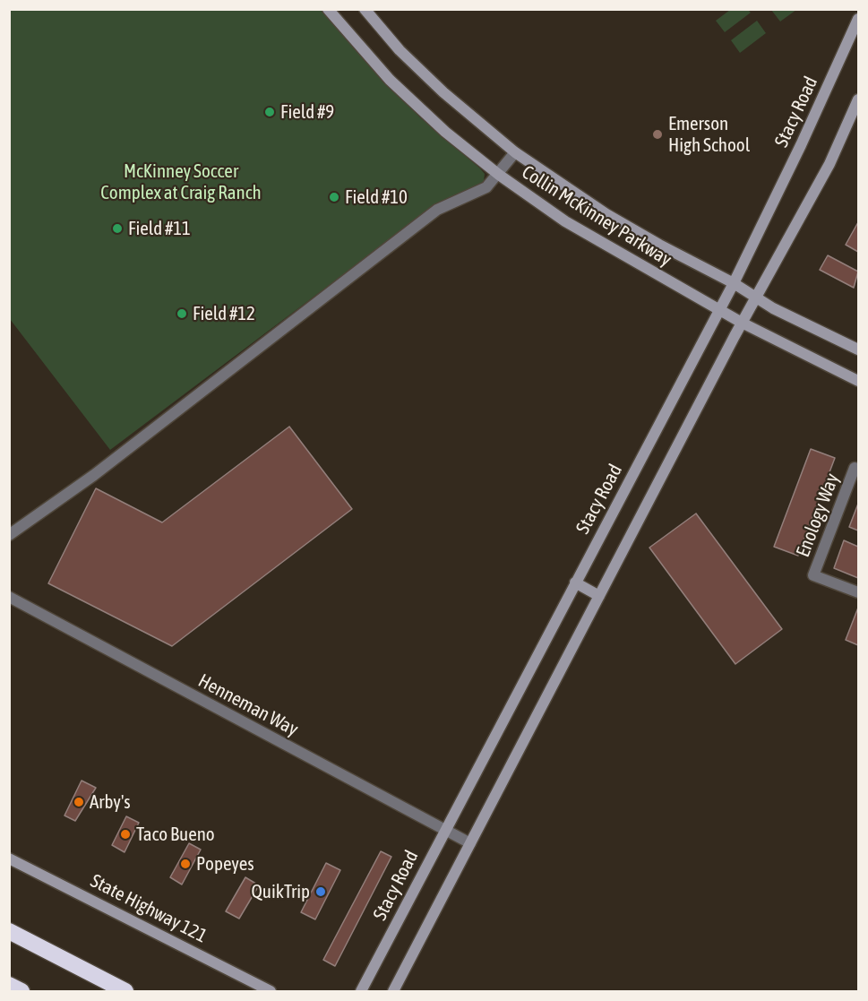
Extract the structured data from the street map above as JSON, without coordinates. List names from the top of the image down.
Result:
{
  "streets": {
    "main road": ["Stacy Road", "Collin McKinney Parkway", "State Highway 121"],
    "street": ["Enology Way", "Henneman Way"]
  },
  "crossings": [
    ["Stacy Road", "Collin McKinney Parkway"],
    ["Stacy Road", "Henneman Way"]
  ],
  "parks": ["McKinney Soccer Complex at Craig Ranch"],
  "places": [
    "Field #9",
    "Emerson High School",
    "Field #10",
    "Field #11",
    "Field #12",
    "Arby's",
    "Taco Bueno",
    "Popeyes",
    "QuikTrip"
  ]
}
